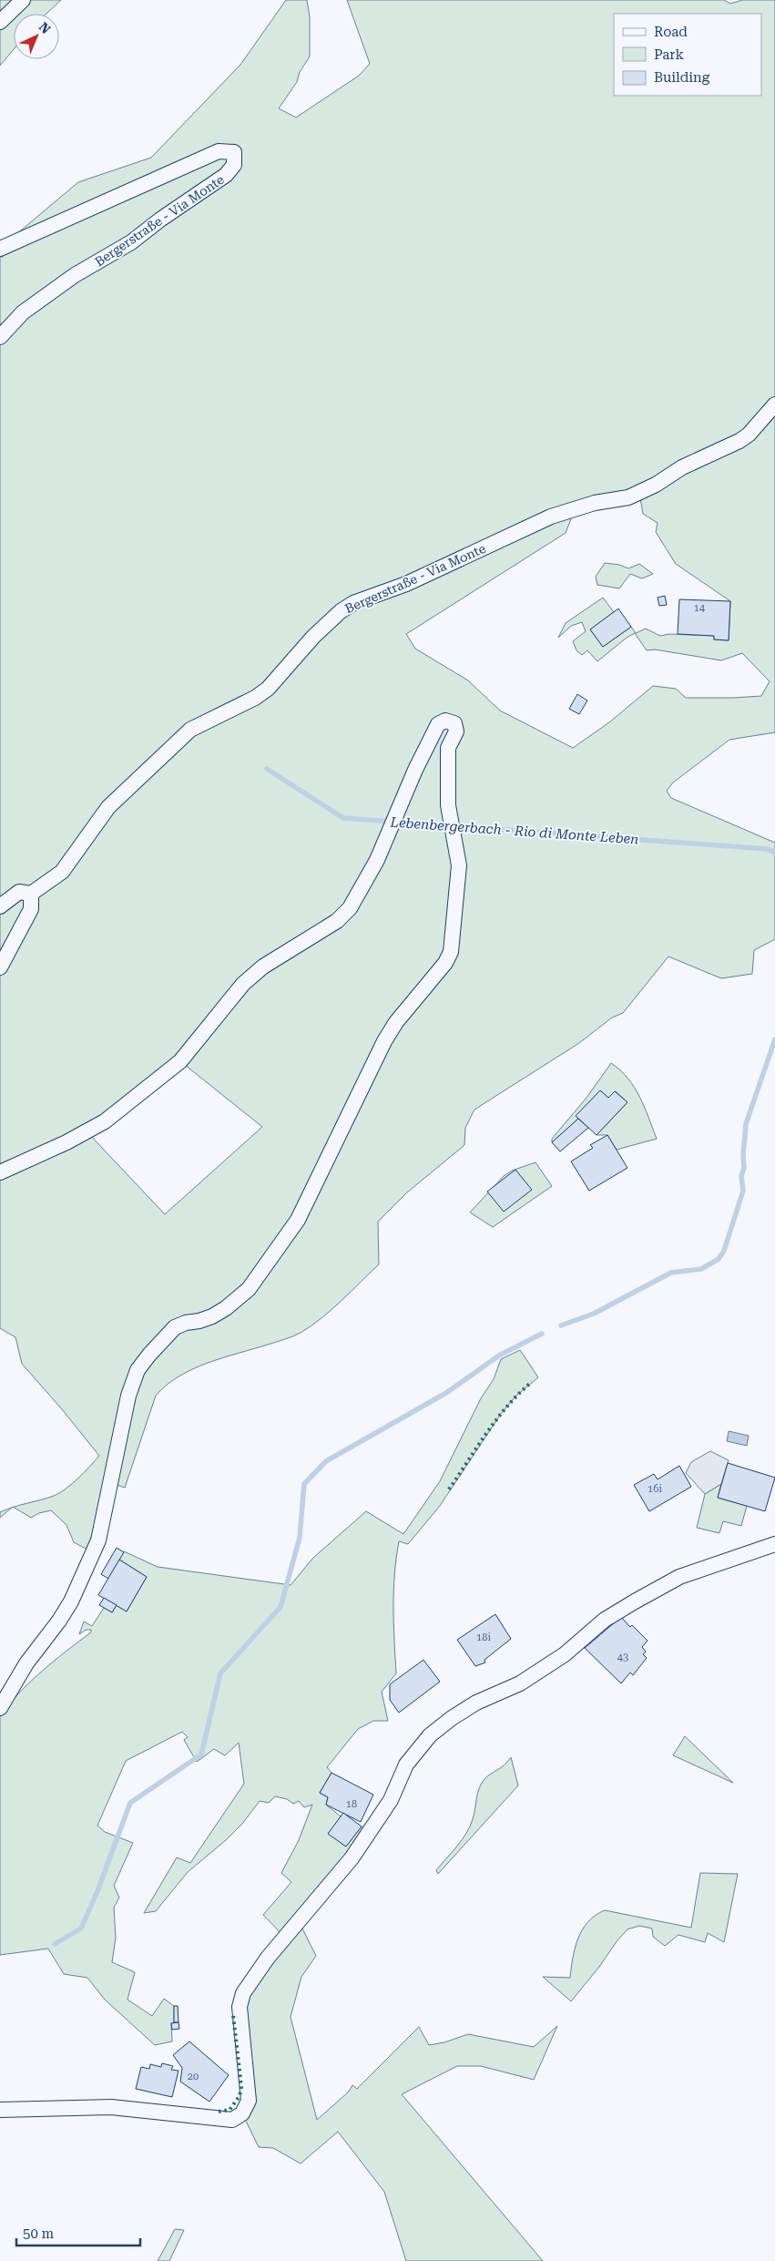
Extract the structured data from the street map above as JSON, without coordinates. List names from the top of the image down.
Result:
{
  "streets": {
    "street": ["Bergerstraße - Via Monte"]
  },
  "water": ["Lebenbergerbach - Rio di Monte Leben"],
  "house_numbers": [
    "14",
    "16i",
    "18i",
    "43",
    "18",
    "20"
  ],
  "legend": ["Road", "Park", "Building"],
  "scale_bar": "50 m",
  "north": "top right"
}
